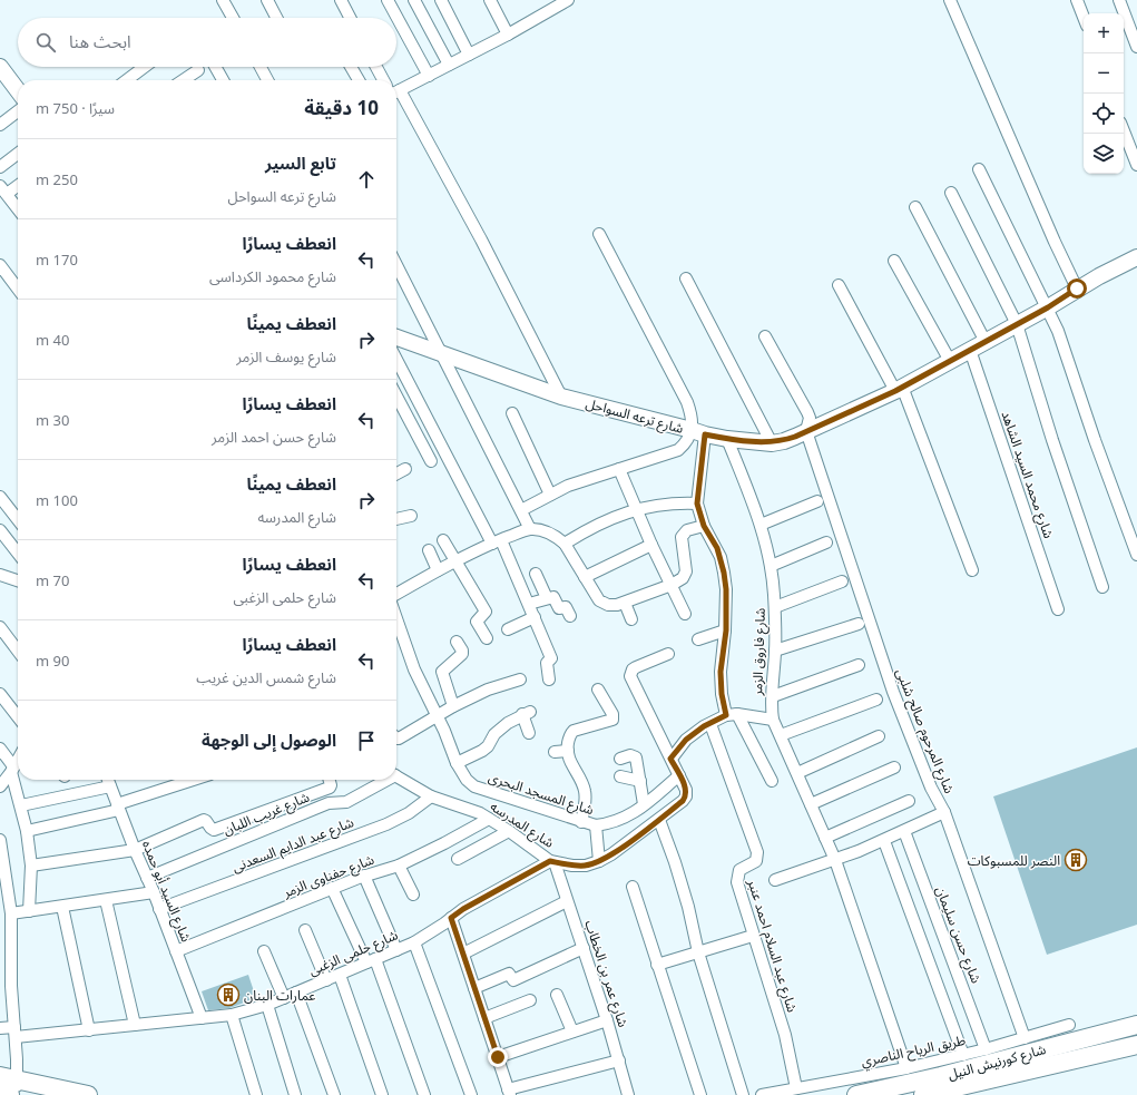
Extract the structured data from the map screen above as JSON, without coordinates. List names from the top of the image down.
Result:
{
  "streets": {
    "main road": ["شارع ترعه السواحل", "شارع كورنيش النيل"],
    "street": [
      "شارع محمد السيد الشاهد",
      "شارع فاروق الزمر",
      "شارع المرحوم صالح شلبى",
      "شارع المسجد البحرى",
      "شارع غريب اللبان",
      "شارع المدرسه",
      "شارع عبد الدايم السعدنى",
      "شارع حفناوى الزمر",
      "شارع السيد أبو حمده",
      "شارع حسن سليمان",
      "شارع عبد السلام احمد عنبر",
      "شارع حلمى الزغبى",
      "شارع عمر بن الخطاب",
      "طريق الرياح الناصري"
    ]
  },
  "crossings": [
    ["شارع ترعه السواحل", "شارع محمد السيد الشاهد"],
    ["شارع ترعه السواحل", "شارع فاروق الزمر"],
    ["شارع ترعه السواحل", "شارع المرحوم صالح شلبى"],
    ["شارع فاروق الزمر", "طريق الرياح الناصري"],
    ["شارع المرحوم صالح شلبى", "طريق الرياح الناصري"],
    ["شارع المسجد البحرى", "شارع المدرسه"],
    ["شارع غريب اللبان", "شارع السيد أبو حمده"],
    ["شارع المدرسه", "شارع عبد الدايم السعدنى"],
    ["شارع المدرسه", "شارع حفناوى الزمر"],
    ["شارع المدرسه", "شارع حلمى الزغبى"],
    ["شارع المدرسه", "شارع عمر بن الخطاب"],
    ["شارع عبد الدايم السعدنى", "شارع السيد أبو حمده"],
    ["شارع حفناوى الزمر", "شارع السيد أبو حمده"],
    ["شارع السيد أبو حمده", "شارع حلمى الزغبى"],
    ["شارع حسن سليمان", "طريق الرياح الناصري"],
    ["شارع عبد السلام احمد عنبر", "طريق الرياح الناصري"],
    ["شارع حلمى الزغبى", "شارع عمر بن الخطاب"]
  ],
  "places": {
    "building": ["النصر للمسبوكات", "عمارات البنان"]
  },
  "page": {
    "map_buttons": ["+", "−"],
    "search": "ابحث هنا",
    "heading": ["10 دقيقة", "سيرًا · 750 m"],
    "list": [
      ["تابع السير", "شارع ترعه السواحل", "250 m"],
      ["انعطف يسارًا", "شارع محمود الكرداسى", "170 m"],
      ["انعطف يمينًا", "شارع يوسف الزمر", "40 m"],
      ["انعطف يسارًا", "شارع حسن احمد الزمر", "30 m"],
      ["انعطف يمينًا", "شارع المدرسه", "100 m"],
      ["انعطف يسارًا", "شارع حلمى الزغبى", "70 m"],
      ["انعطف يسارًا", "شارع شمس الدين غريب", "90 m"],
      "الوصول إلى الوجهة"
    ]
  }
}
